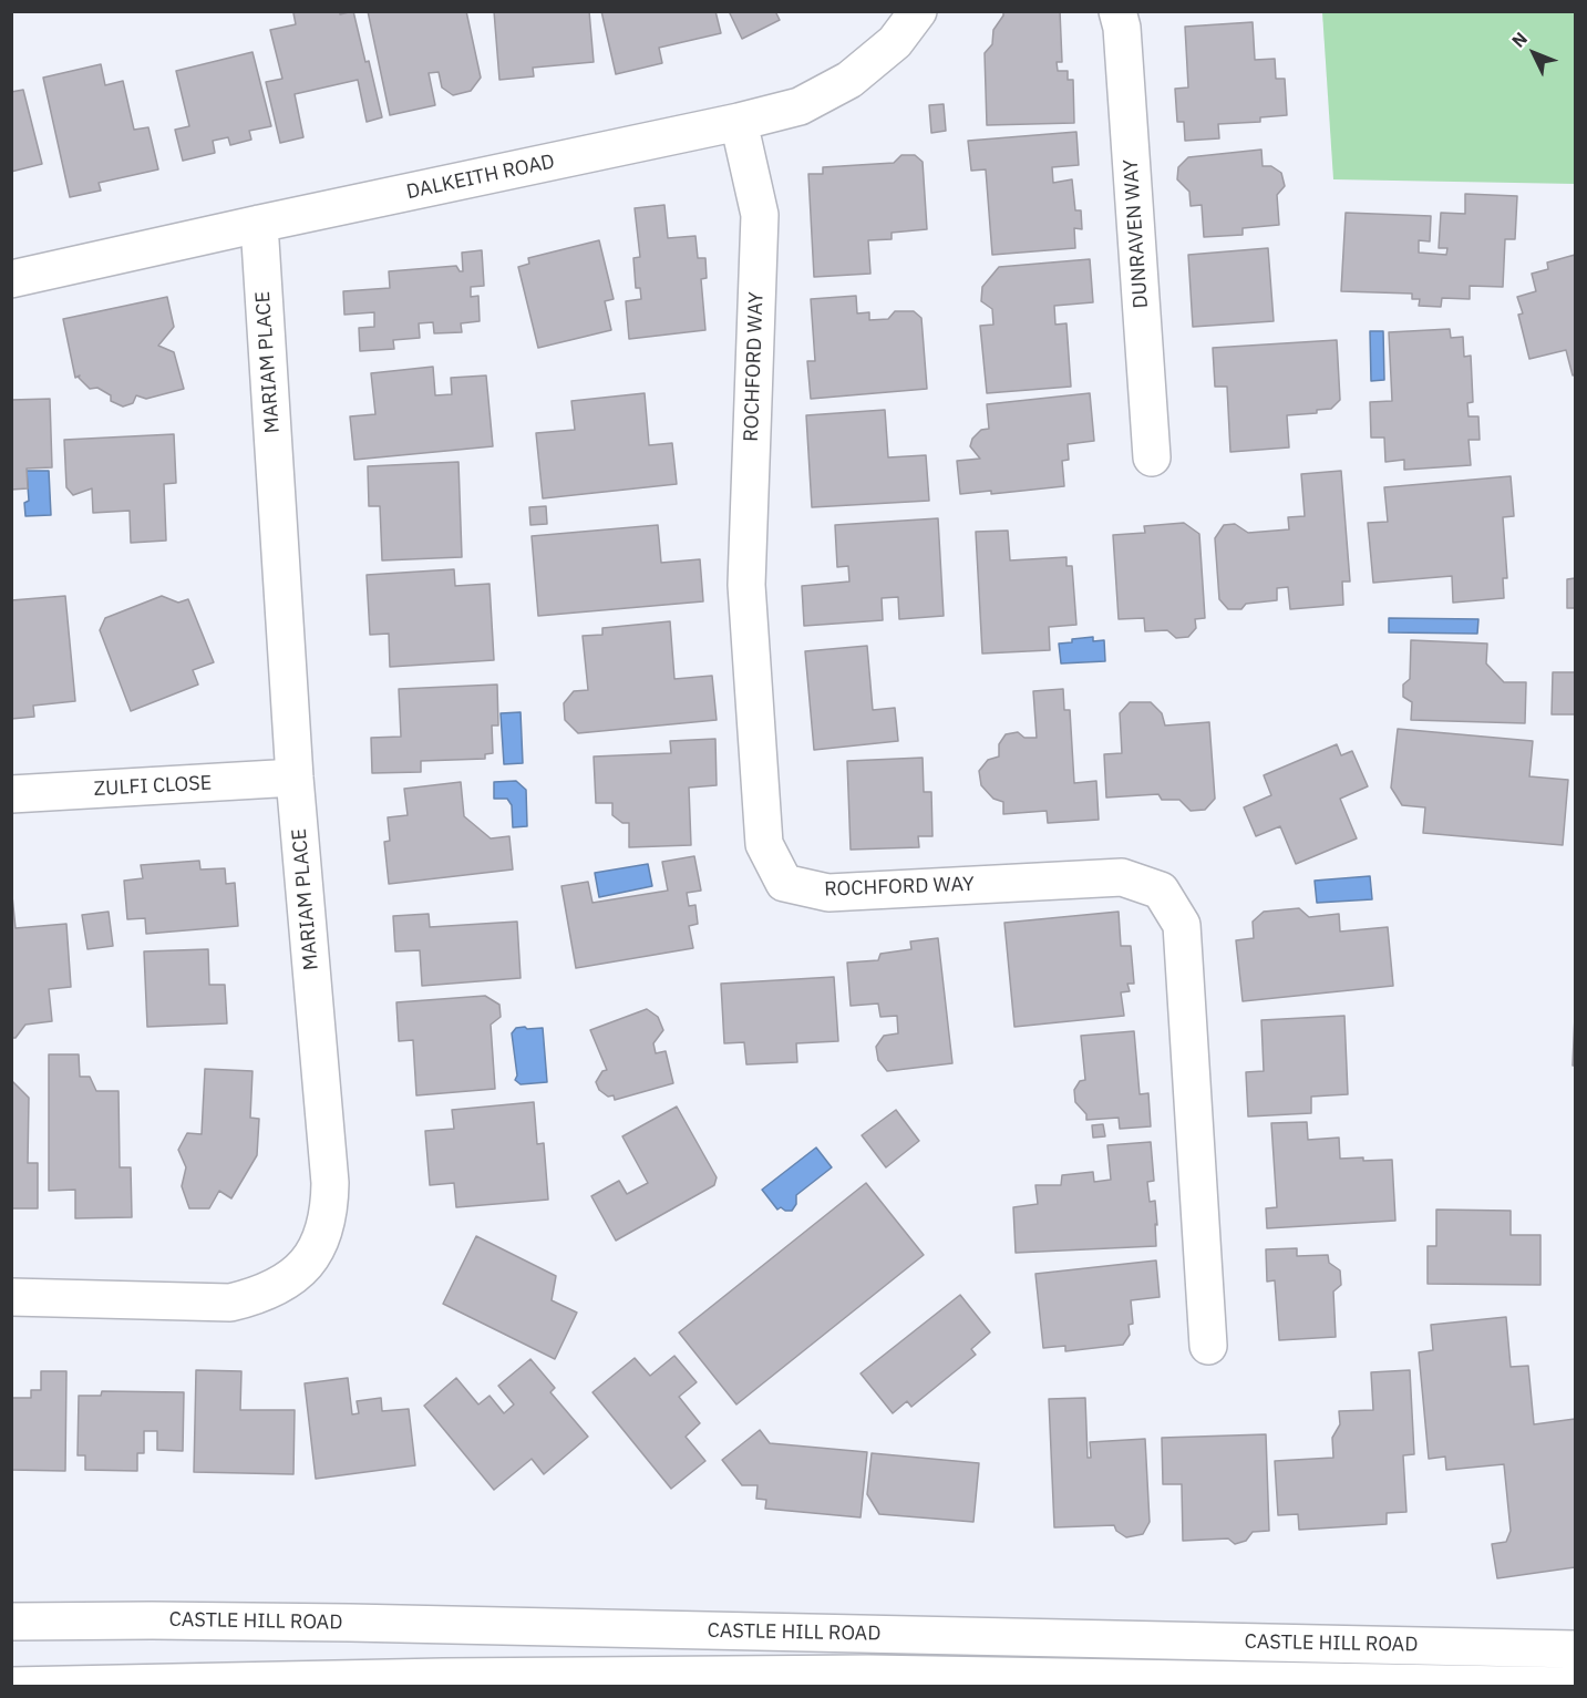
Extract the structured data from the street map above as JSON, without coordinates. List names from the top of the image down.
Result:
{
  "streets": {
    "street": [
      "DALKEITH ROAD",
      "DUNRAVEN WAY",
      "MARIAM PLACE",
      "ROCHFORD WAY",
      "ZULFI CLOSE",
      "CASTLE HILL ROAD"
    ]
  },
  "crossings": [
    ["DALKEITH ROAD", "MARIAM PLACE"],
    ["DALKEITH ROAD", "ROCHFORD WAY"],
    ["MARIAM PLACE", "ZULFI CLOSE"]
  ],
  "north": "top left"
}
